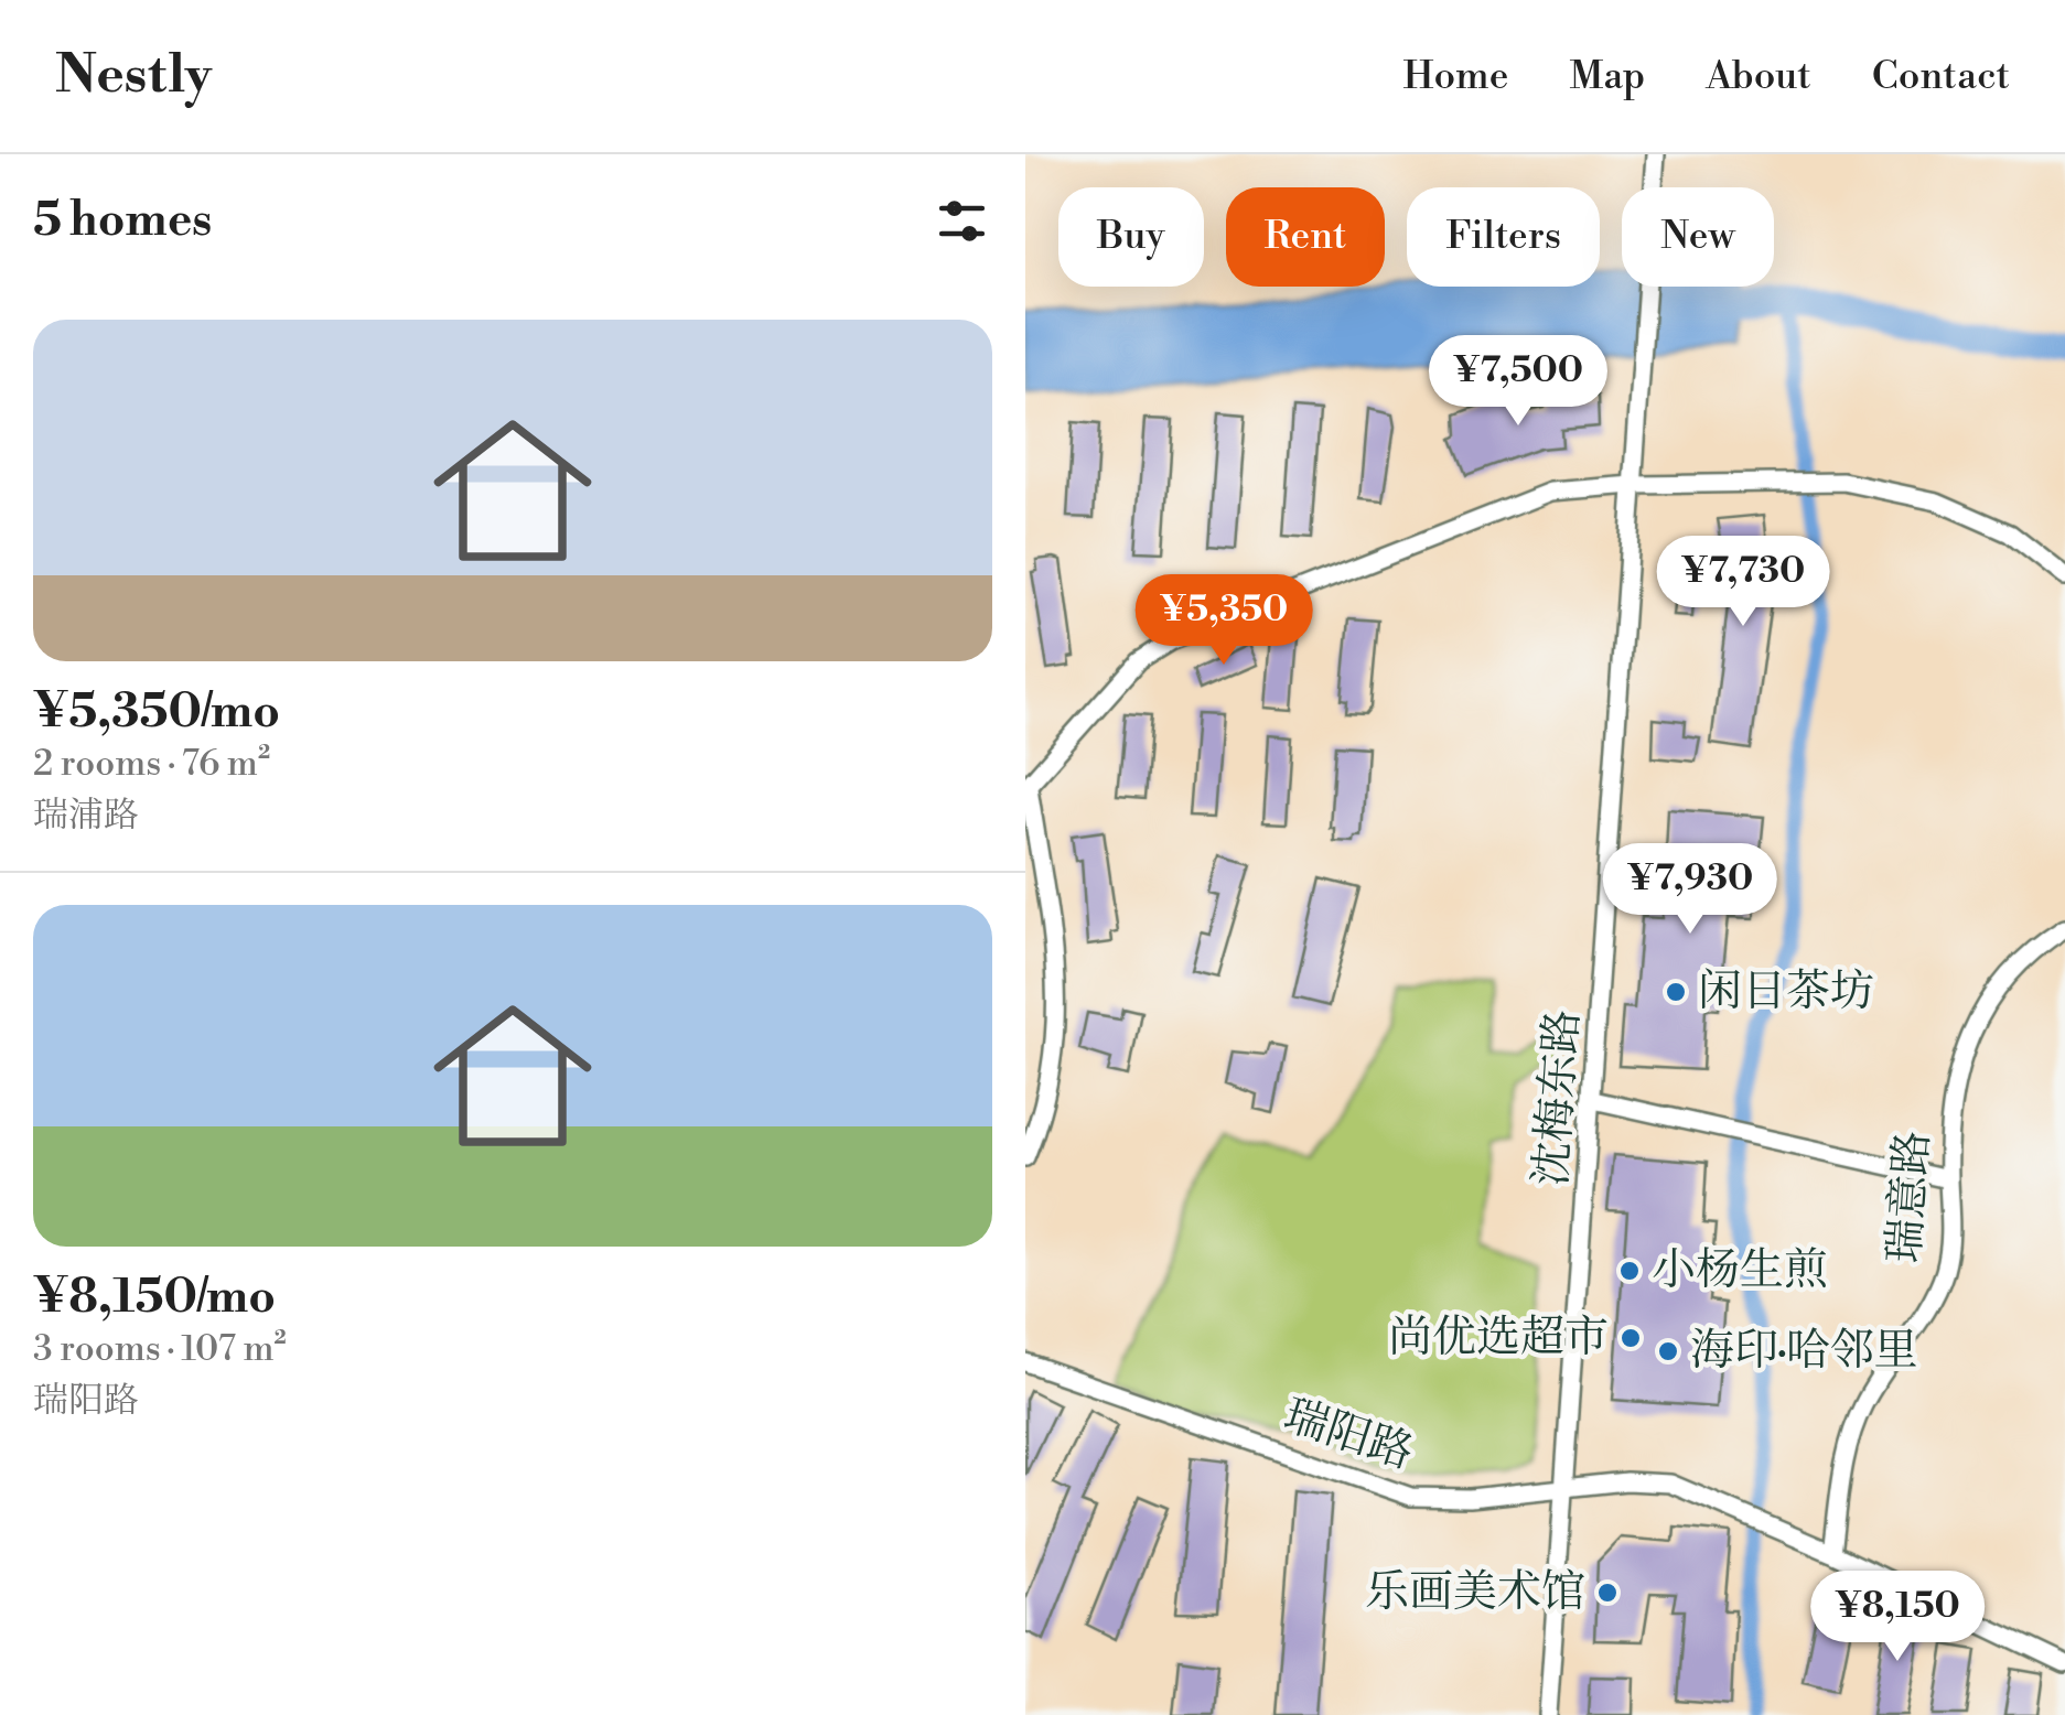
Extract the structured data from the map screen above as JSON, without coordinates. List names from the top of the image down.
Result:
{
  "streets": {
    "street": ["沈梅东路", "瑞意路", "瑞阳路"]
  },
  "crossings": [
    ["沈梅东路", "瑞阳路"],
    ["瑞意路", "瑞阳路"]
  ],
  "places": [
    "闲日茶坊",
    "小杨生煎",
    "尚优选超市",
    "海印·哈邻里",
    "乐画美术馆"
  ],
  "page": {
    "header": "Nestly",
    "nav": [
      "Home",
      "Map",
      "About",
      "Contact"
    ],
    "heading": "5 homes",
    "chip": [
      "Buy",
      "Rent",
      "Filters",
      "New"
    ],
    "list": [
      {
        "name": "¥5,350/mo",
        "note": "2 rooms · 76 m² · 瑞浦路"
      },
      {
        "name": "¥8,150/mo",
        "note": "3 rooms · 107 m² · 瑞阳路"
      }
    ],
    "price": [
      "¥7,500",
      "¥7,730",
      "¥5,350",
      "¥7,930",
      "¥8,150"
    ]
  }
}
